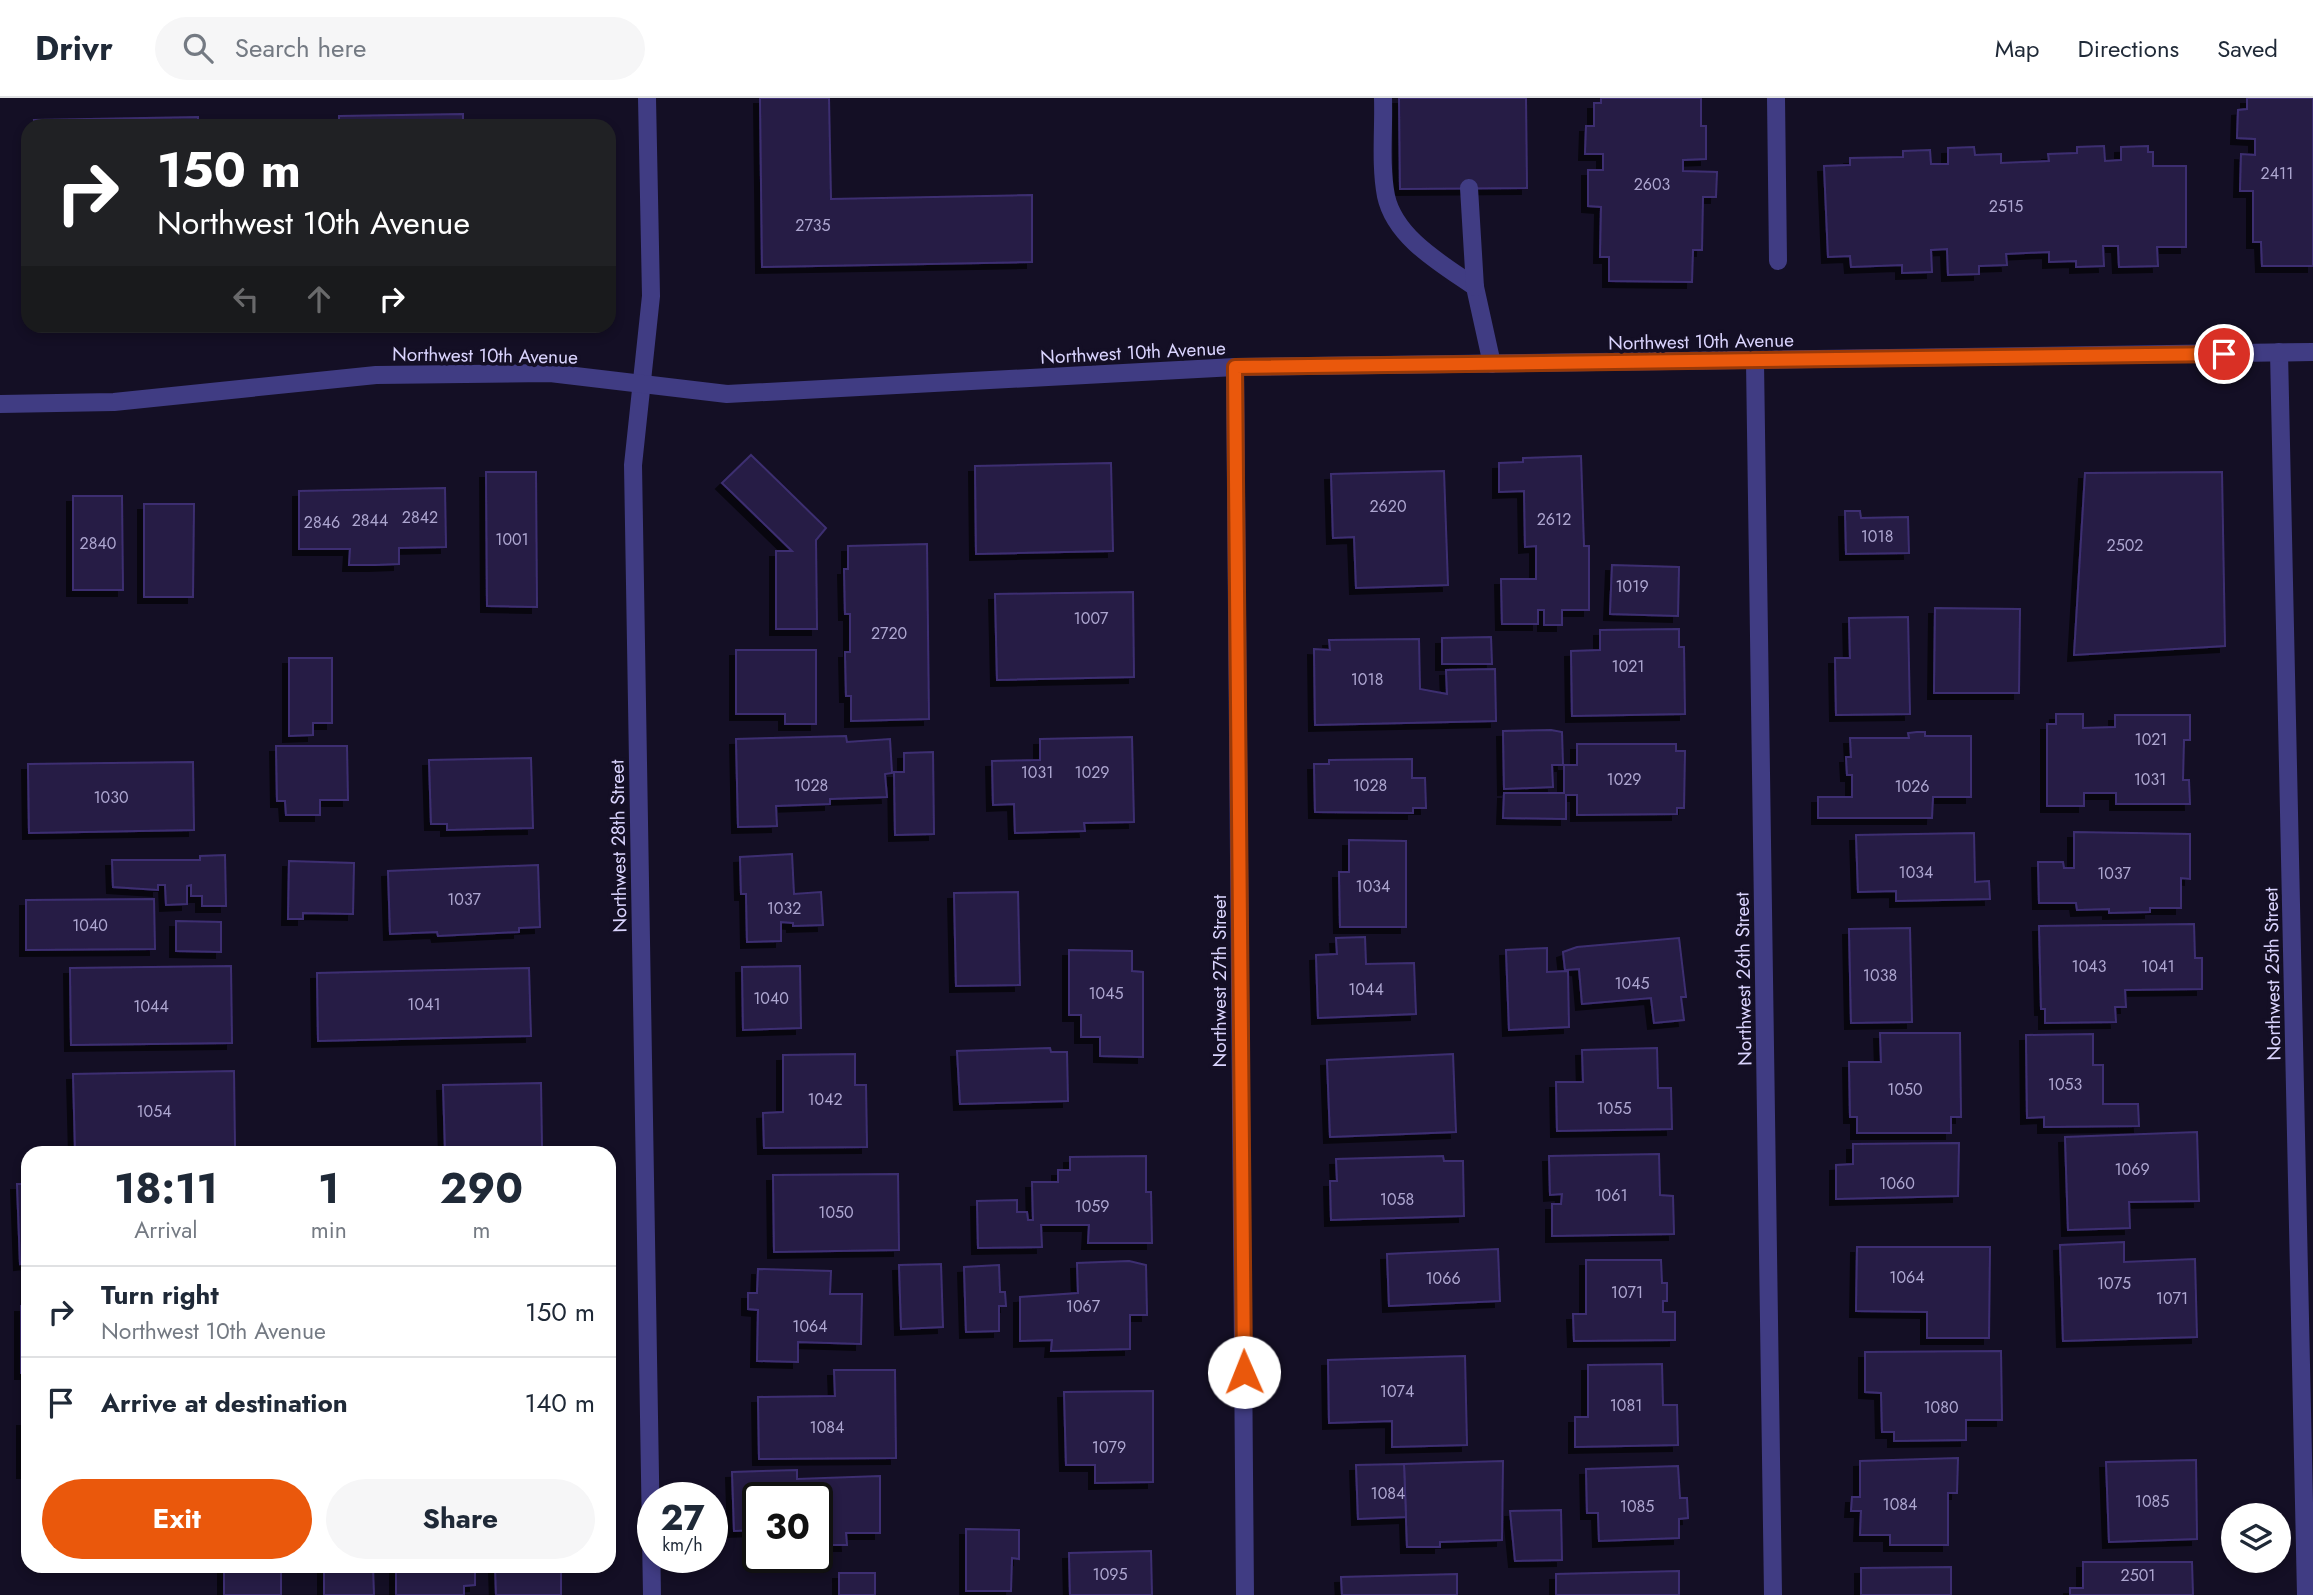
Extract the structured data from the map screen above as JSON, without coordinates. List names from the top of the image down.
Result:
{
  "streets": {
    "street": [
      "Northwest 10th Avenue",
      "Northwest 28th Street",
      "Northwest 25th Street",
      "Northwest 26th Street",
      "Northwest 27th Street"
    ]
  },
  "crossings": [
    ["Northwest 10th Avenue", "Northwest 28th Street"],
    ["Northwest 10th Avenue", "Northwest 25th Street"],
    ["Northwest 10th Avenue", "Northwest 26th Street"],
    ["Northwest 10th Avenue", "Northwest 27th Street"]
  ],
  "house_numbers": [
    "2411",
    "2603",
    "2515",
    "2735",
    "2620",
    "2842",
    "2612",
    "2844",
    "2846",
    "1018",
    "1001",
    "2840",
    "2502",
    "1019",
    "1007",
    "2720",
    "1021",
    "1018",
    "1021",
    "1031",
    "1029",
    "1029",
    "1031",
    "1028",
    "1028",
    "1026",
    "1030",
    "1034",
    "1037",
    "1034",
    "1037",
    "1032",
    "1040",
    "1043",
    "1041",
    "1038",
    "1045",
    "1044",
    "1045",
    "1040",
    "1041",
    "1044",
    "1053",
    "1050",
    "1042",
    "1055",
    "1054",
    "1069",
    "1060",
    "1061",
    "1058",
    "1059",
    "1050",
    "1064",
    "1066",
    "1075",
    "1071",
    "1071",
    "1067",
    "1064",
    "1074",
    "1081",
    "1080",
    "1084",
    "1079",
    "1084",
    "1085",
    "1084",
    "1085",
    "1095",
    "2501"
  ],
  "page": {
    "header": "Drivr",
    "search": "Search here",
    "nav": ["Map", "Directions", "Saved"],
    "turn": ["150 m", "Northwest 10th Avenue"],
    "eta": [
      "18:11",
      "Arrival",
      "1",
      "min",
      "290",
      "m"
    ],
    "list": [
      {
        "name": "Turn right",
        "note": "Northwest 10th Avenue",
        "value": "150 m"
      },
      {
        "name": "Arrive at destination",
        "value": "140 m"
      }
    ],
    "buttons": ["Exit", "Share"],
    "speed": "27 km/h",
    "limit": "30"
  }
}
